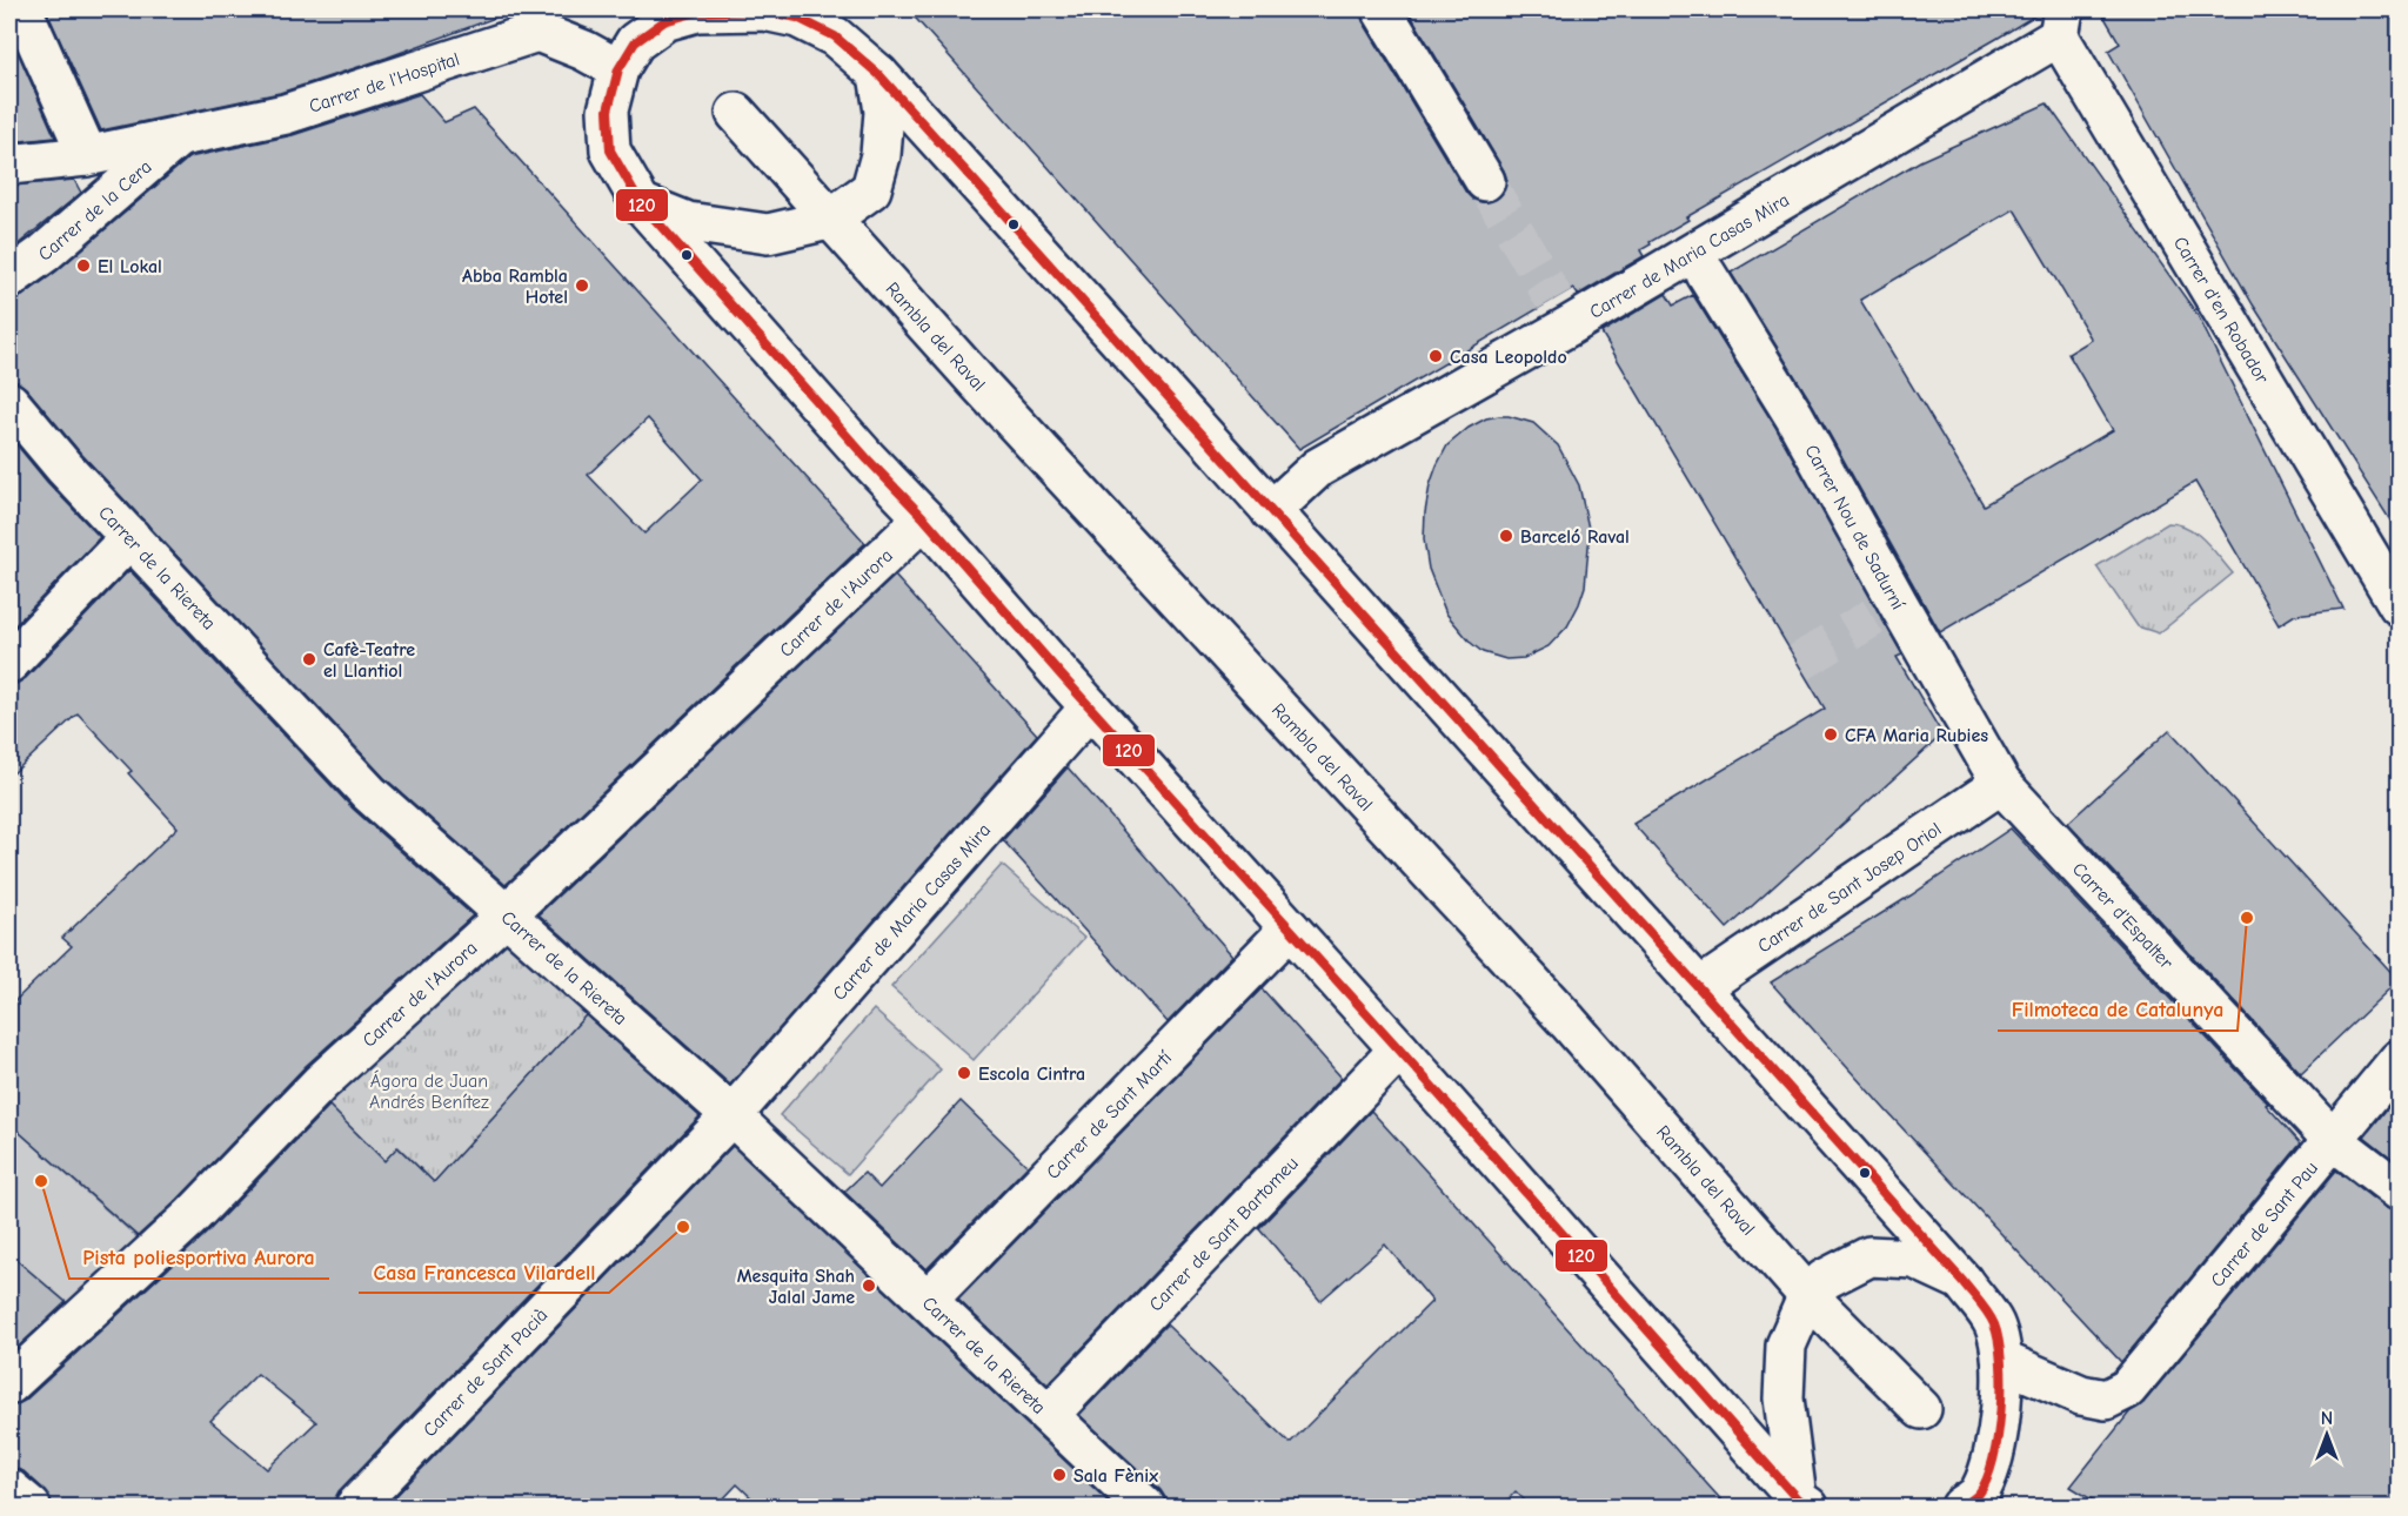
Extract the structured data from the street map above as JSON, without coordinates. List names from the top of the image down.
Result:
{
  "streets": {
    "street": [
      "Carrer de l'Hospital",
      "Carrer de la Cera",
      "Carrer de Maria Casas Mira",
      "Carrer d'en Robador",
      "Rambla del Raval",
      "Carrer Nou de Sadurní",
      "Carrer de la Riereta",
      "Carrer de l'Aurora",
      "Carrer de Sant Josep Oriol",
      "Carrer d'Espalter",
      "Carrer de Sant Martí",
      "Carrer de Sant Pau",
      "Carrer de Sant Bartomeu",
      "Carrer de Sant Pacià"
    ]
  },
  "crossings": [
    ["Carrer de l'Hospital", "Carrer de la Cera"],
    ["Carrer de Maria Casas Mira", "Carrer d'en Robador"],
    ["Carrer de Maria Casas Mira", "Carrer de la Riereta"],
    ["Carrer de Maria Casas Mira", "Carrer de Sant Pacià"],
    ["Carrer Nou de Sadurní", "Carrer de Sant Josep Oriol"],
    ["Carrer Nou de Sadurní", "Carrer d'Espalter"],
    ["Carrer de la Riereta", "Carrer de l'Aurora"],
    ["Carrer de la Riereta", "Carrer de Sant Martí"],
    ["Carrer de la Riereta", "Carrer de Sant Bartomeu"],
    ["Carrer de la Riereta", "Carrer de Sant Pacià"],
    ["Carrer de Sant Josep Oriol", "Carrer d'Espalter"],
    ["Carrer d'Espalter", "Carrer de Sant Pau"]
  ],
  "parks": ["Ágora de Juan Andrés Benítez"],
  "places": [
    "El Lokal",
    "Abba Rambla Hotel",
    "Casa Leopoldo",
    "Barceló Raval",
    "Cafè-Teatre el Llantiol",
    "CFA Maria Rubies",
    "Filmoteca de Catalunya",
    "Escola Cintra",
    "Pista poliesportiva Aurora",
    "Casa Francesca Vilardell",
    "Mesquita Shah Jalal Jame",
    "Sala Fènix"
  ],
  "lines": ["transit line 120"],
  "north": "top"
}
